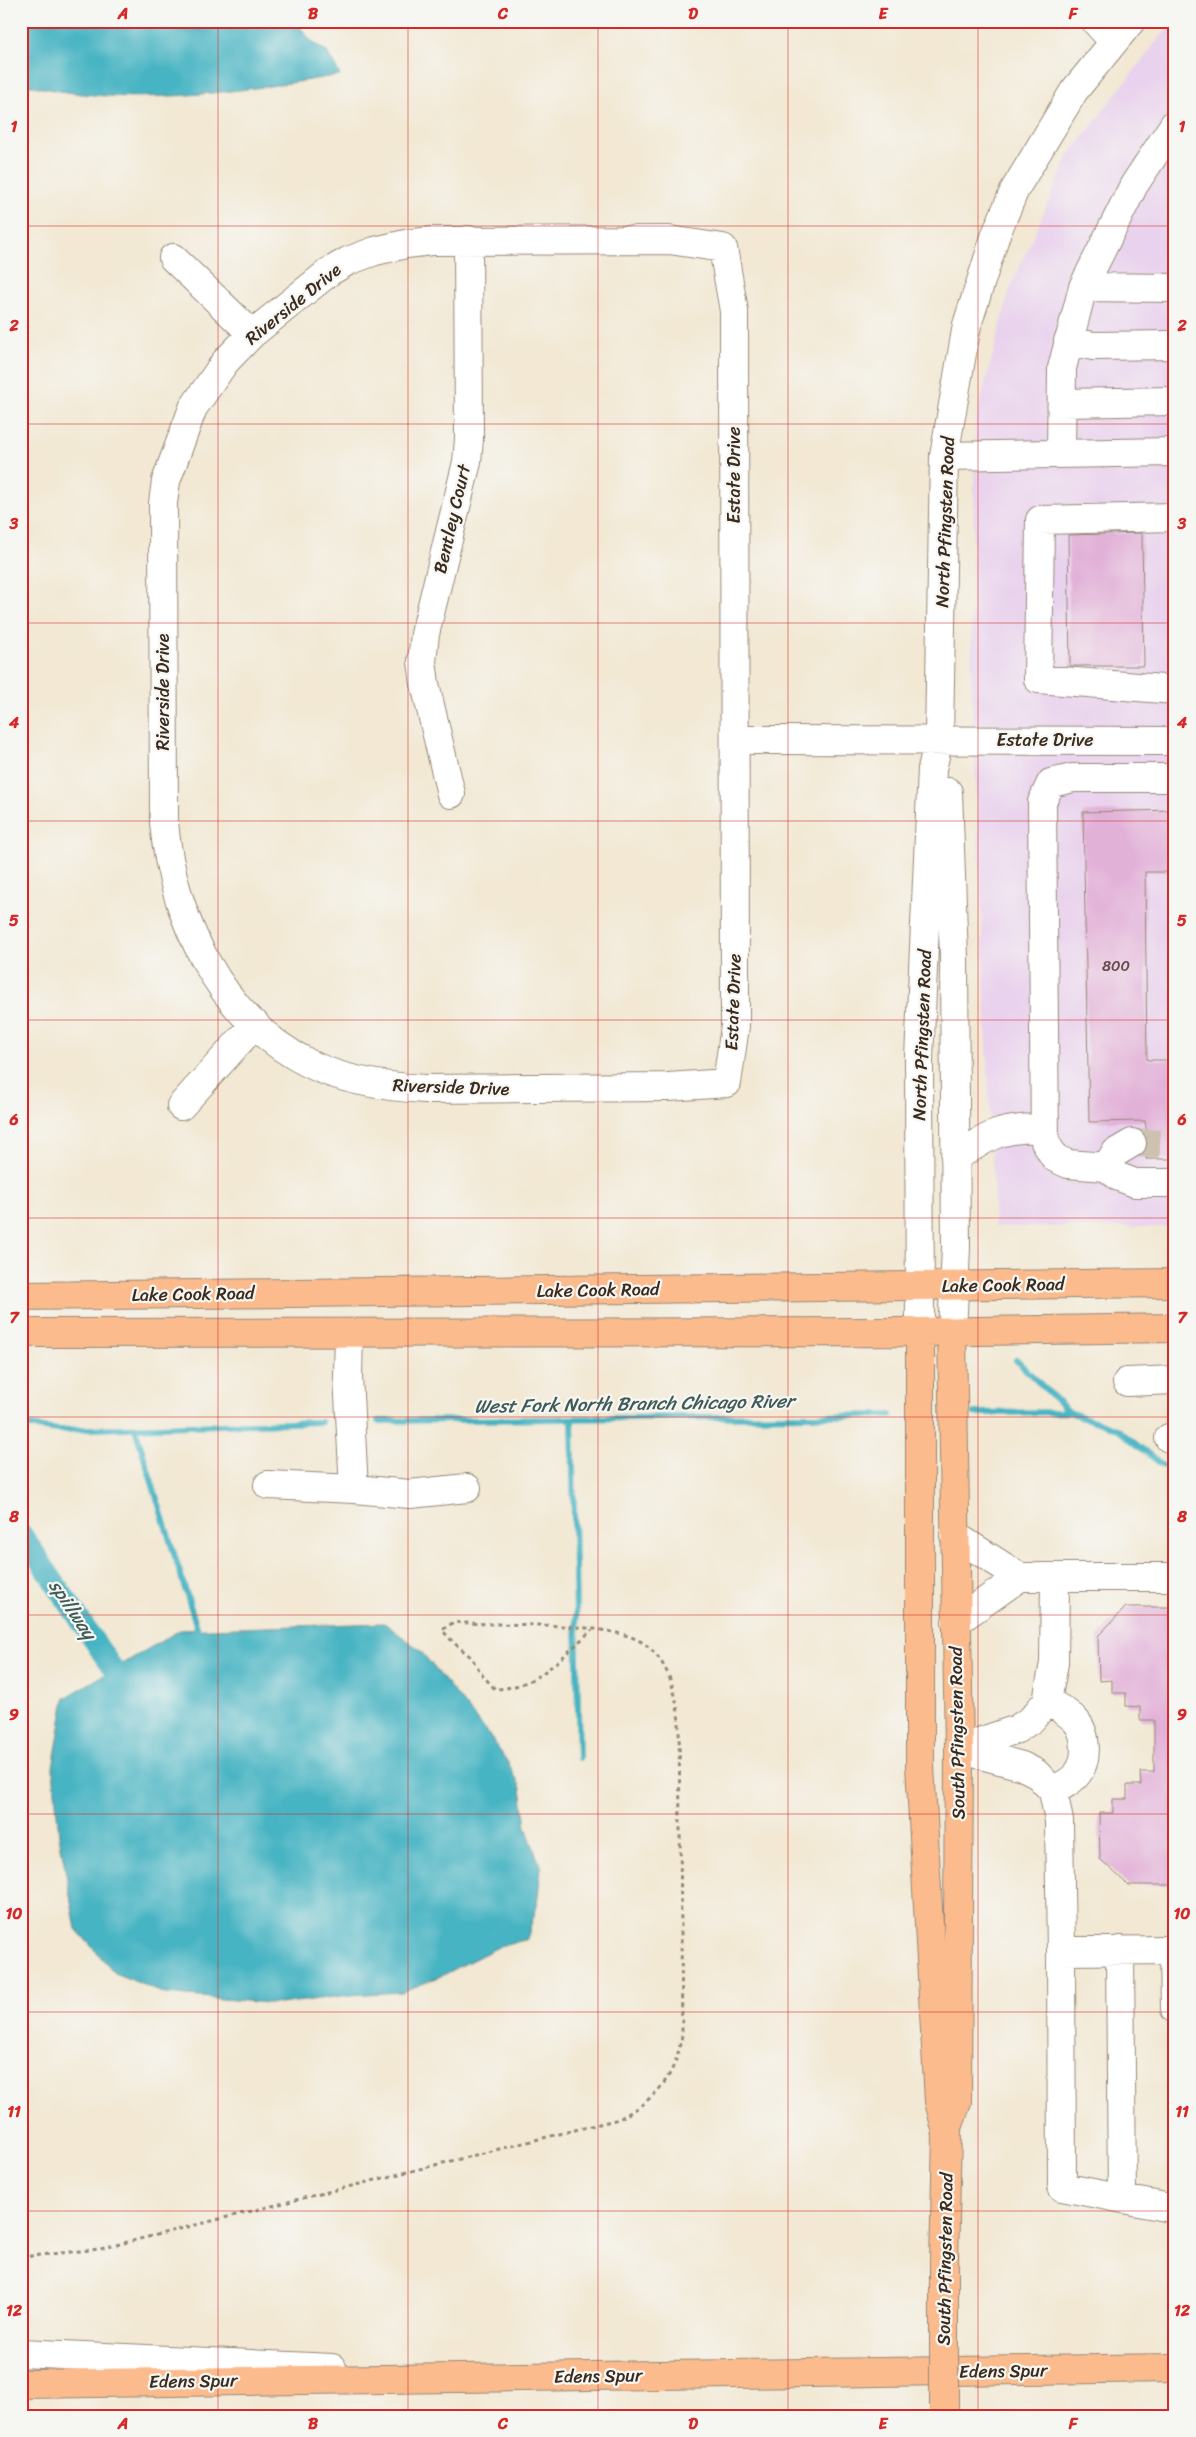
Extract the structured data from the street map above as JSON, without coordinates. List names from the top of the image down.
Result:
{
  "streets": {
    "main road": ["Lake Cook Road", "South Pfingsten Road", "Edens Spur"],
    "street": [
      "Riverside Drive",
      "Estate Drive",
      "Bentley Court",
      "North Pfingsten Road"
    ]
  },
  "crossings": [
    ["Riverside Drive", "Estate Drive"],
    ["Riverside Drive", "Bentley Court"],
    ["Estate Drive", "North Pfingsten Road"],
    ["North Pfingsten Road", "Lake Cook Road"],
    ["North Pfingsten Road", "South Pfingsten Road"]
  ],
  "water": ["West Fork North Branch Chicago River", "spillway"],
  "house_numbers": ["800"],
  "grid": {
    "columns": [
      "A",
      "B",
      "C",
      "D",
      "E",
      "F"
    ],
    "rows": [
      "1",
      "2",
      "3",
      "4",
      "5",
      "6",
      "7",
      "8",
      "9",
      "10",
      "11",
      "12"
    ]
  }
}
